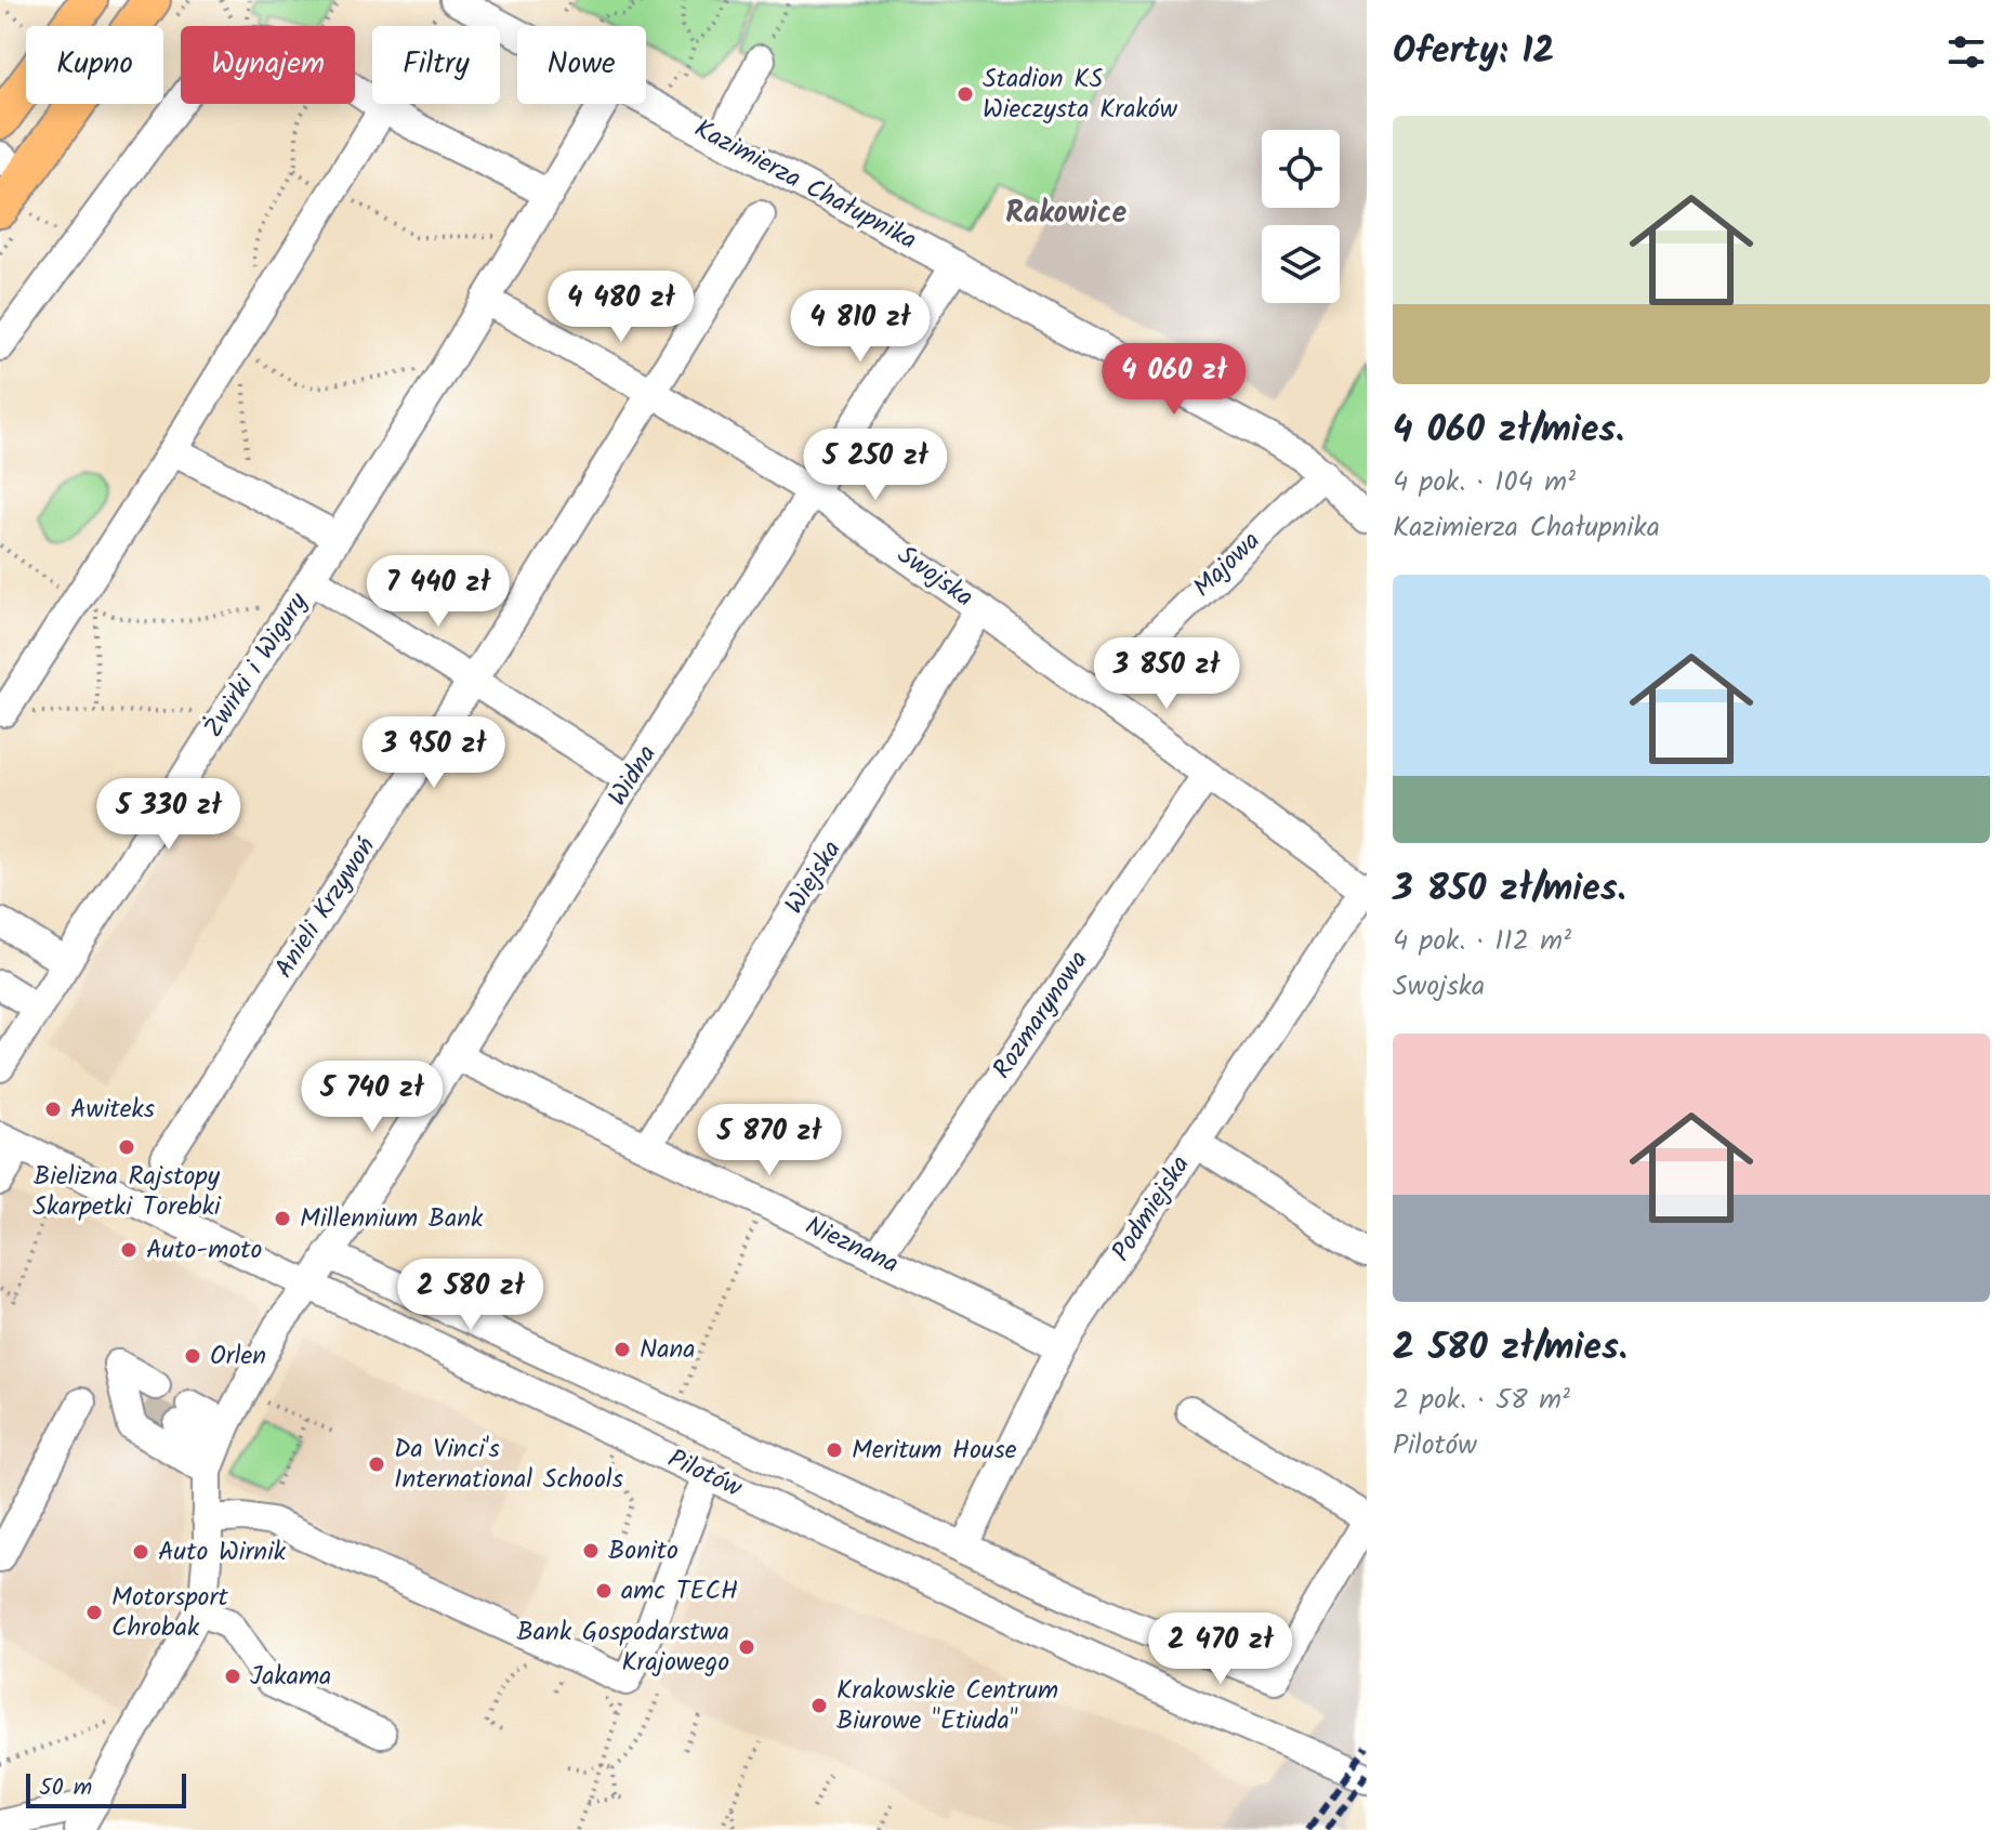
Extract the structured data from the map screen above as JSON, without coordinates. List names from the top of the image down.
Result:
{
  "streets": {
    "street": [
      "Kazimierza Chałupnika",
      "Majowa",
      "Swojska",
      "Żwirki i Wigury",
      "Widna",
      "Wiejska",
      "Anieli Krzywoń",
      "Rozmarynowa",
      "Podmiejska",
      "Nieznana",
      "Pilotów"
    ]
  },
  "crossings": [
    ["Kazimierza Chałupnika", "Majowa"],
    ["Kazimierza Chałupnika", "Widna"],
    ["Majowa", "Swojska"],
    ["Swojska", "Żwirki i Wigury"],
    ["Swojska", "Widna"],
    ["Swojska", "Wiejska"],
    ["Swojska", "Anieli Krzywoń"],
    ["Swojska", "Rozmarynowa"],
    ["Swojska", "Podmiejska"],
    ["Widna", "Nieznana"],
    ["Widna", "Pilotów"],
    ["Wiejska", "Nieznana"],
    ["Rozmarynowa", "Nieznana"],
    ["Podmiejska", "Nieznana"],
    ["Podmiejska", "Pilotów"]
  ],
  "districts": ["Rakowice"],
  "places": [
    "Stadion KS Wieczysta Kraków",
    "Awiteks",
    "Bielizna Rajstopy Skarpetki Torebki",
    "Millennium Bank",
    "Auto-moto",
    "Nana",
    "Orlen",
    "Meritum House",
    "Da Vinci's International Schools",
    "Bonito",
    "Auto Wirnik",
    "amc TECH",
    "Motorsport Chrobak",
    "Bank Gospodarstwa Krajowego",
    "Jakama",
    "Krakowskie Centrum Biurowe \"Etiuda\""
  ],
  "scale_bar": "50 m",
  "page": {
    "heading": "Oferty: 12",
    "chip": [
      "Kupno",
      "Wynajem",
      "Filtry",
      "Nowe"
    ],
    "list": [
      {
        "name": "4 060 zł/mies.",
        "note": "4 pok. · 104 m² · Kazimierza Chałupnika"
      },
      {
        "name": "3 850 zł/mies.",
        "note": "4 pok. · 112 m² · Swojska"
      },
      {
        "name": "2 580 zł/mies.",
        "note": "2 pok. · 58 m² · Pilotów"
      }
    ],
    "price": [
      "4 480 zł",
      "4 810 zł",
      "4 060 zł",
      "5 250 zł",
      "7 440 zł",
      "3 850 zł",
      "3 950 zł",
      "5 330 zł",
      "5 740 zł",
      "5 870 zł",
      "2 580 zł",
      "2 470 zł"
    ],
    "scale": "50 m"
  }
}
